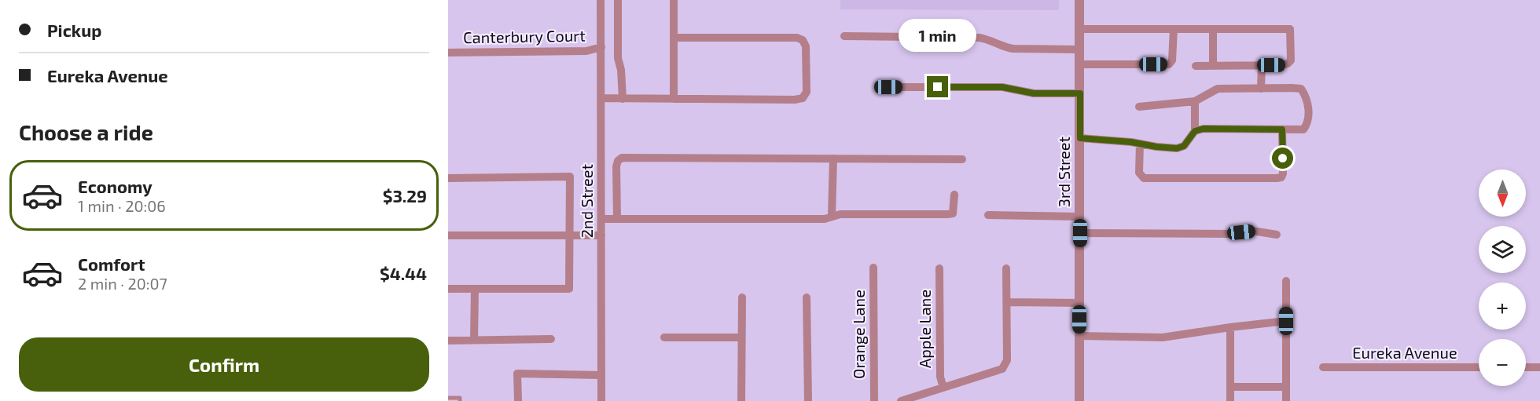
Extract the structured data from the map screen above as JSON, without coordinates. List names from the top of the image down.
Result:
{
  "streets": {
    "street": [
      "Canterbury Court",
      "3rd Street",
      "2nd Street",
      "Apple Lane",
      "Orange Lane",
      "Eureka Avenue"
    ]
  },
  "crossings": [
    ["Canterbury Court", "2nd Street"]
  ],
  "north": "bottom",
  "page": {
    "banner": ["Pickup", "Eureka Avenue"],
    "bubble": "1 min",
    "heading": "Choose a ride",
    "list": [
      {
        "name": "Economy",
        "note": "1 min · 20:06",
        "value": "$3.29"
      },
      {
        "name": "Comfort",
        "note": "2 min · 20:07",
        "value": "$4.44"
      }
    ],
    "map_buttons": ["+", "−"],
    "buttons": "Confirm"
  }
}
